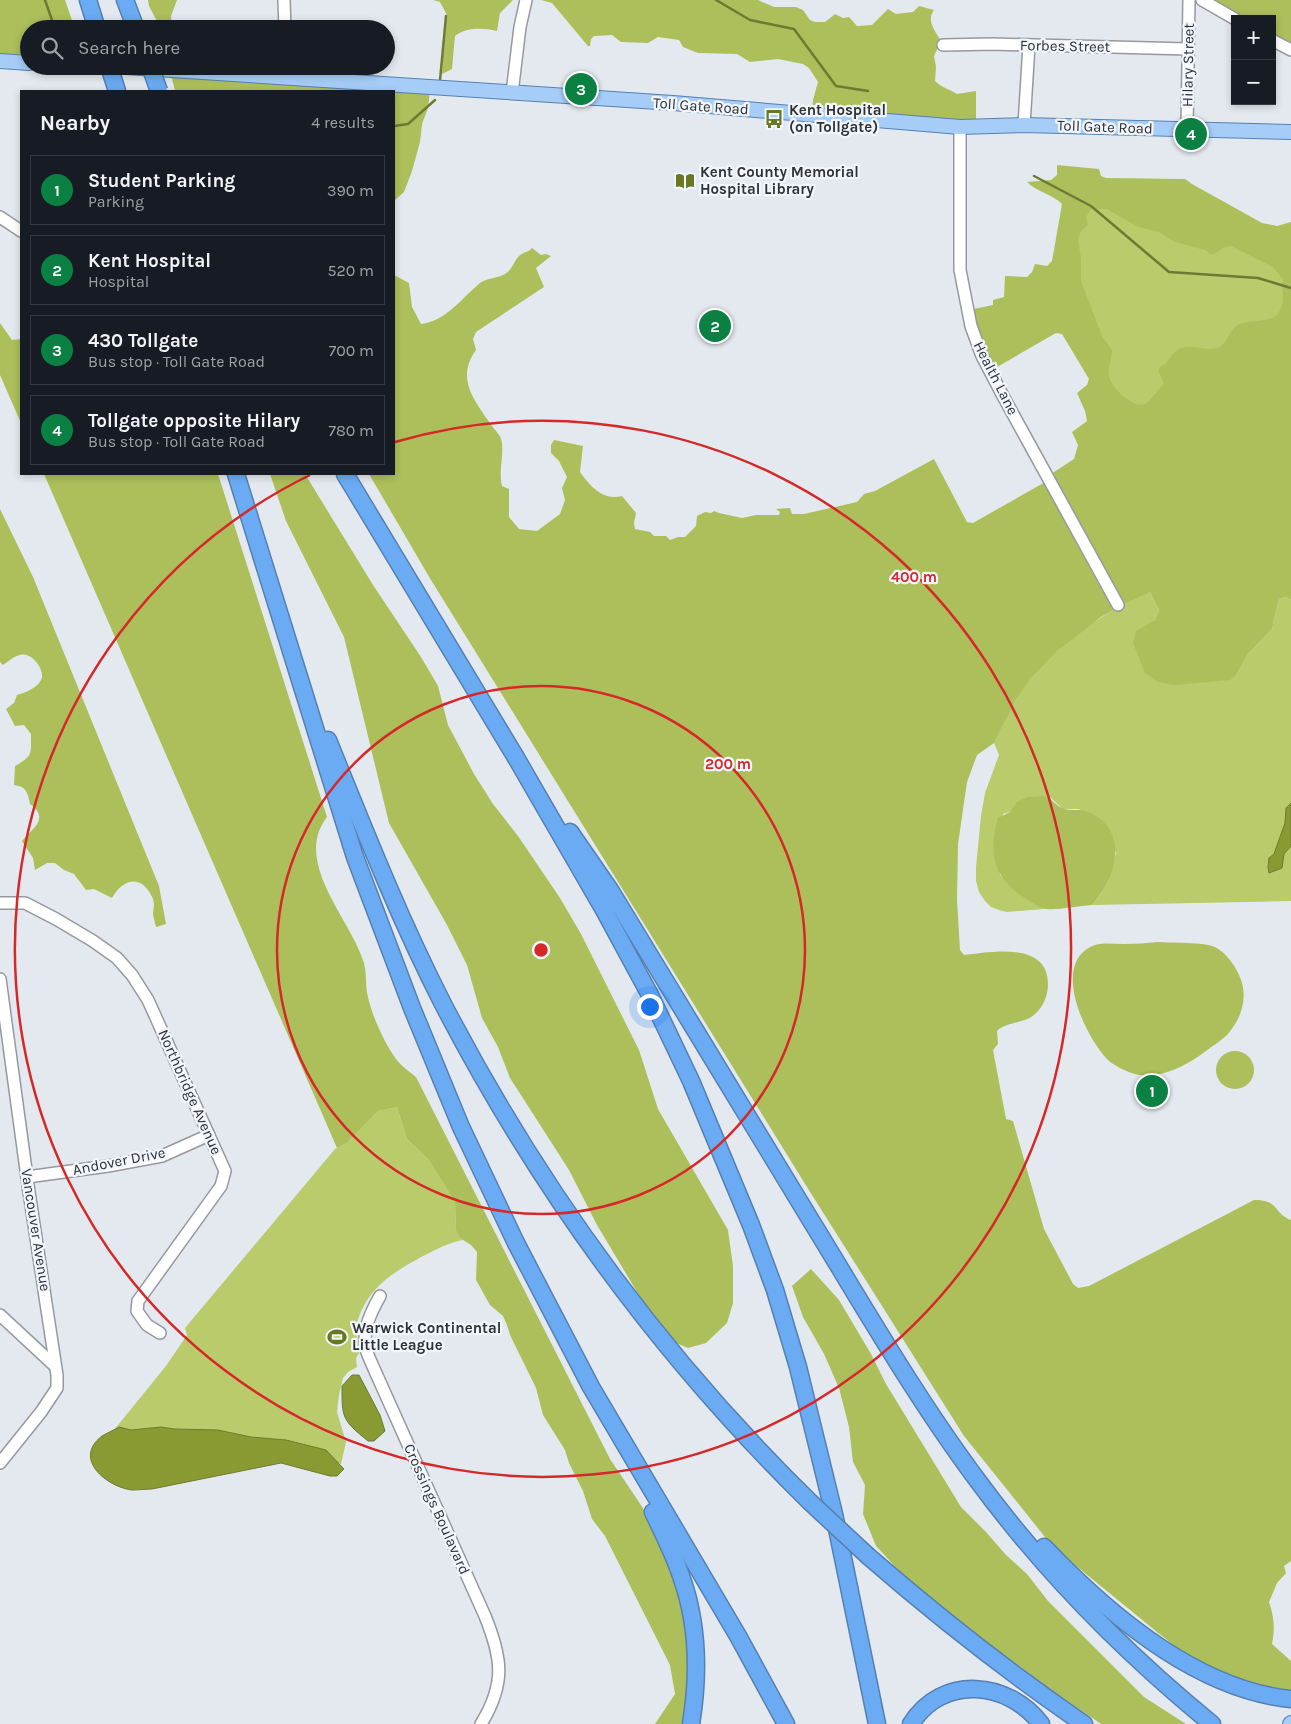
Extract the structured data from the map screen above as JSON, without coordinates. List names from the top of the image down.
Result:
{
  "streets": {
    "main road": ["Toll Gate Road"],
    "street": [
      "Forbes Street",
      "Hilary Street",
      "Health Lane",
      "Northbridge Avenue",
      "Andover Drive",
      "Vancouver Avenue",
      "Crossings Boulavard"
    ]
  },
  "crossings": [
    ["Forbes Street", "Hilary Street"],
    ["Hilary Street", "Toll Gate Road"],
    ["Toll Gate Road", "Health Lane"],
    ["Northbridge Avenue", "Andover Drive"],
    ["Andover Drive", "Vancouver Avenue"]
  ],
  "places": {
    "bus stop": ["Kent Hospital (on Tollgate)"],
    "library": ["Kent County Memorial Hospital Library"],
    "sports": ["Warwick Continental Little League"]
  },
  "page": {
    "map_buttons": ["+", "−"],
    "search": "Search here",
    "pins": [
      "3",
      "4",
      "2",
      "1"
    ],
    "heading": ["Nearby", "4 results"],
    "list": [
      {
        "mark": "1",
        "name": "Student Parking",
        "note": "Parking",
        "value": "390 m"
      },
      {
        "mark": "2",
        "name": "Kent Hospital",
        "note": "Hospital",
        "value": "520 m"
      },
      {
        "mark": "3",
        "name": "430 Tollgate",
        "note": "Bus stop · Toll Gate Road",
        "value": "700 m"
      },
      {
        "mark": "4",
        "name": "Tollgate opposite Hilary",
        "note": "Bus stop · Toll Gate Road",
        "value": "780 m"
      }
    ]
  },
  "rings": ["400 m", "200 m"]
}
